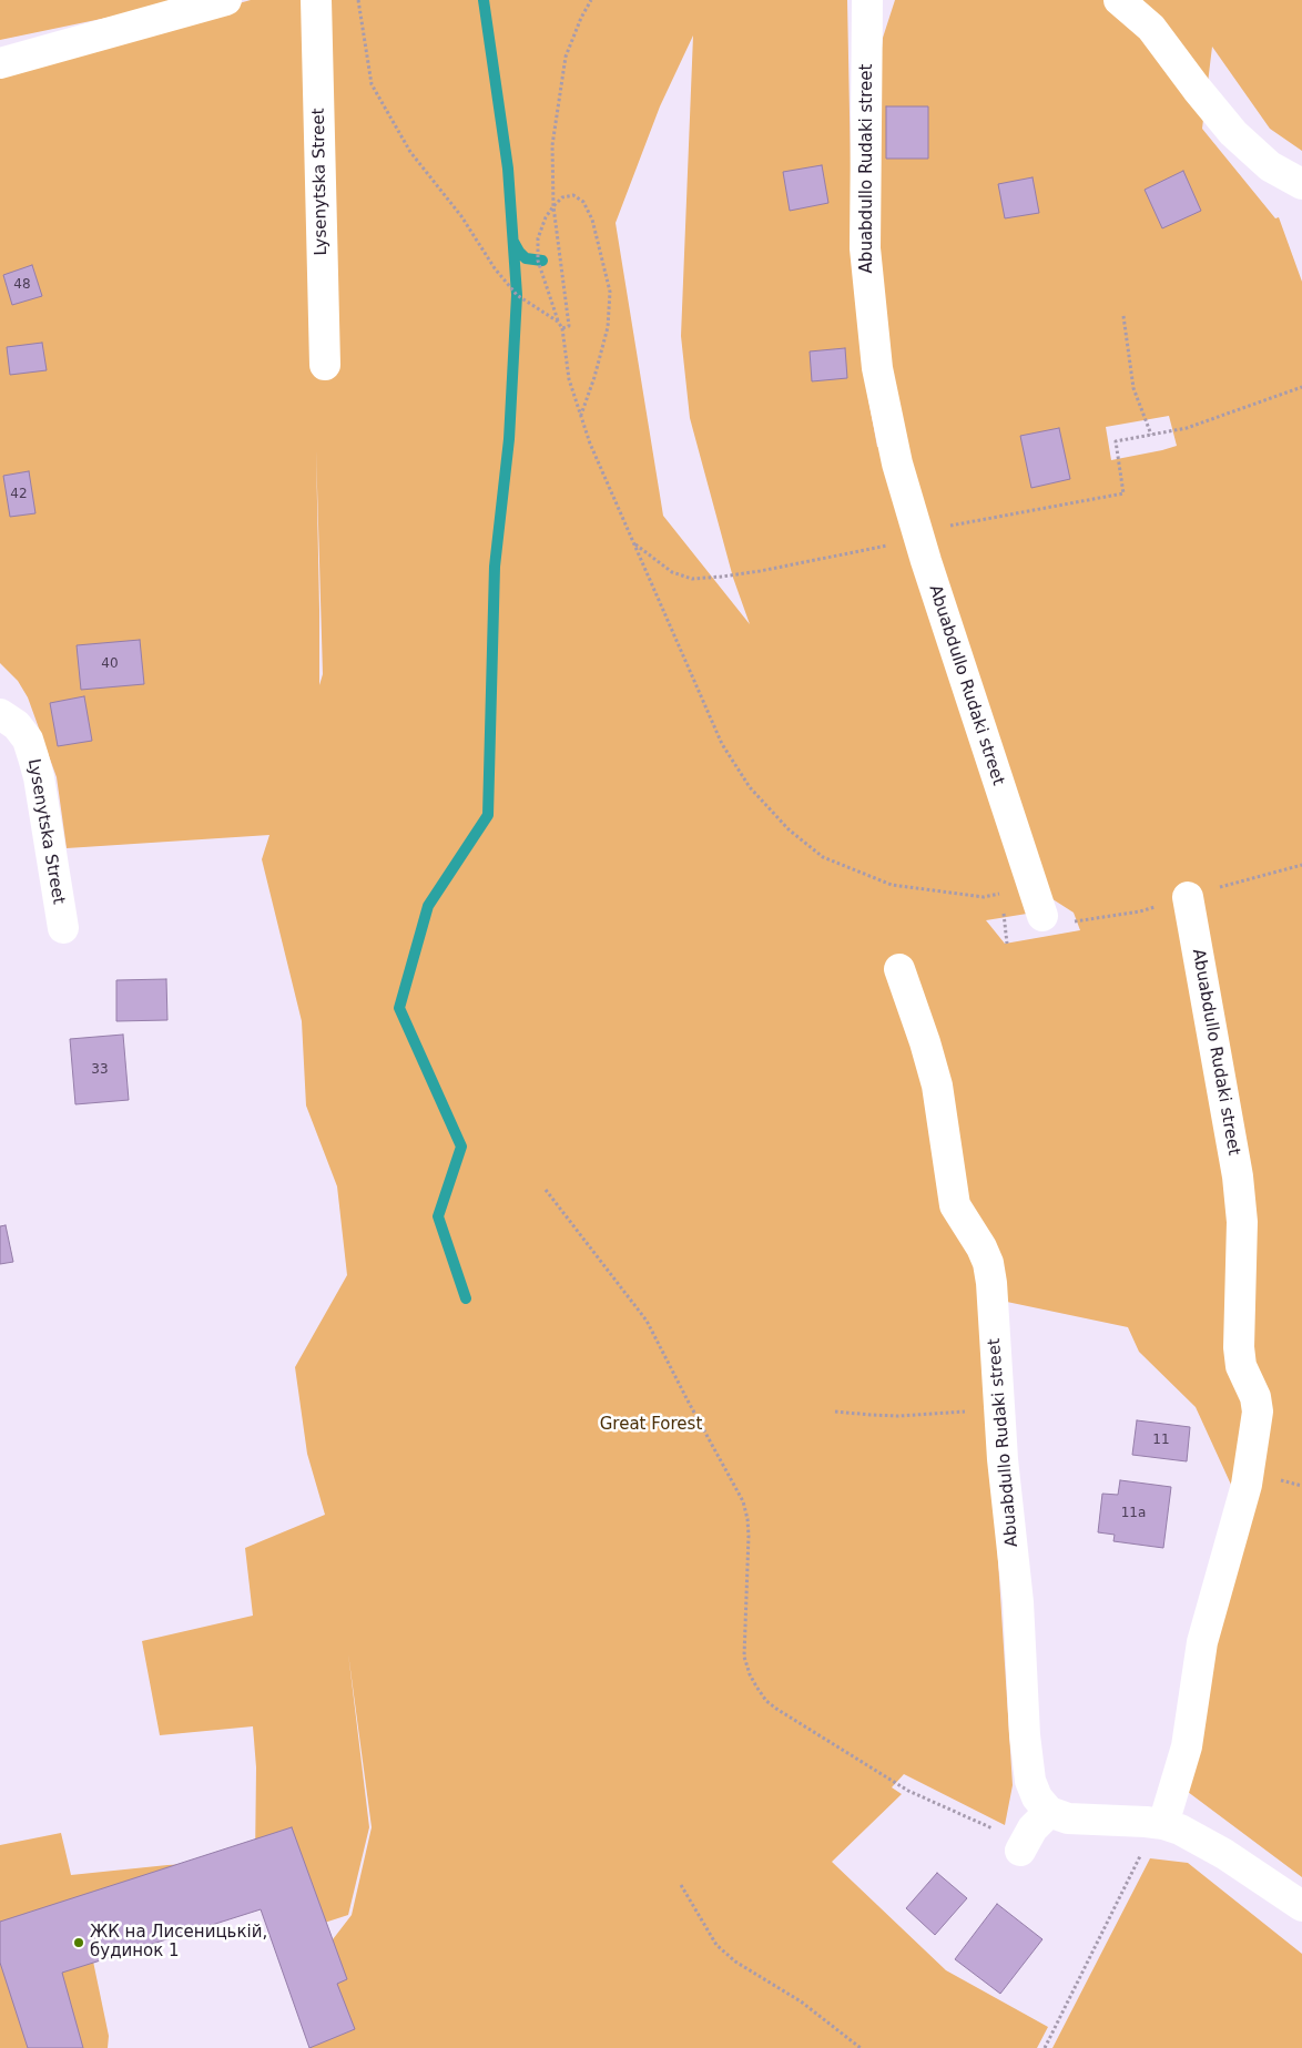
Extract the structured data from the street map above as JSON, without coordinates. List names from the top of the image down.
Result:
{
  "streets": {
    "street": ["Abuabdullo Rudaki street", "Lysenytska Street"]
  },
  "parks": ["Great Forest"],
  "places": ["ЖК на Лисеницькій, будинок 1"],
  "house_numbers": [
    "48",
    "42",
    "40",
    "33",
    "11",
    "11а"
  ]
}
